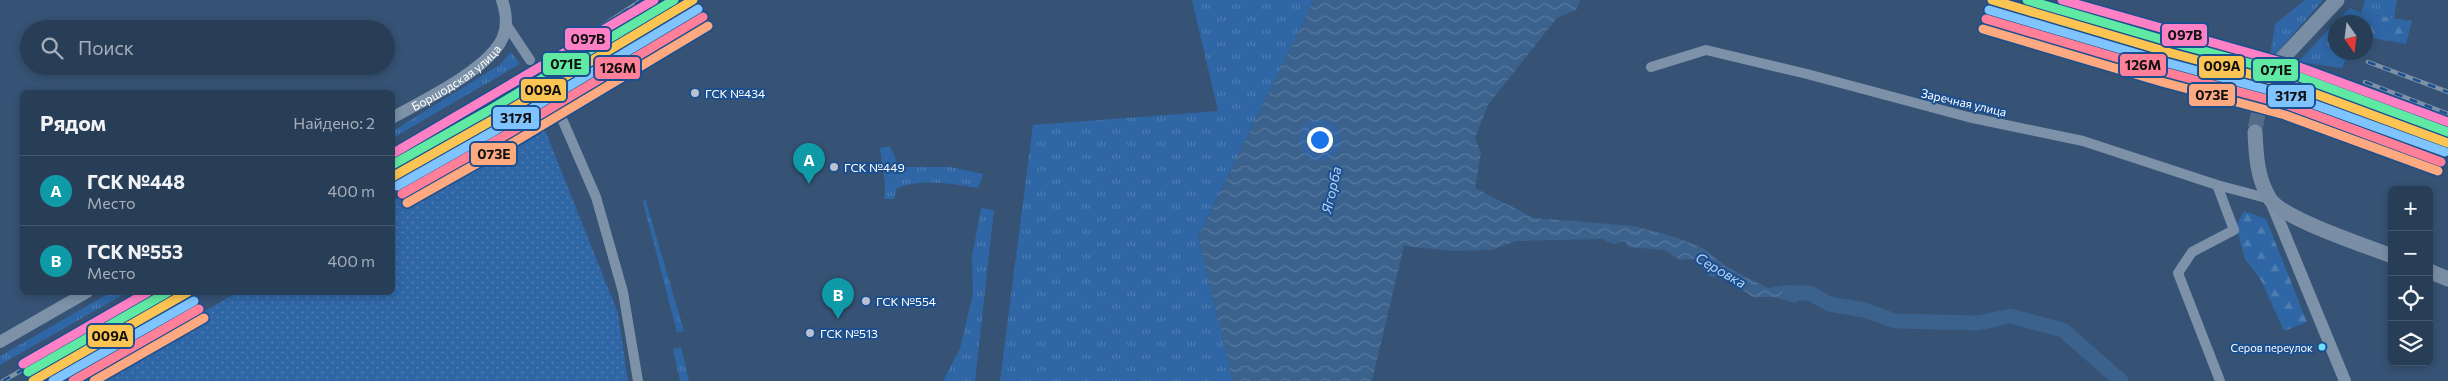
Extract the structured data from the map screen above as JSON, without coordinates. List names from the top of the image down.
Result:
{
  "streets": {
    "street": ["Боршодская улица", "Заречная улица"]
  },
  "water": ["Ягорба", "Серовка"],
  "places": [
    "ГСК №434",
    "ГСК №449",
    "ГСК №554",
    "ГСК №513",
    "Серов переулок"
  ],
  "lines": [
    "transit line 009А",
    "transit line 071Е",
    "transit line 097В",
    "transit line 317Я",
    "transit line 126М",
    "transit line 073Е"
  ],
  "north": "bottom",
  "page": {
    "search": "Поиск",
    "heading": ["Рядом", "Найдено: 2"],
    "pins": ["A", "B"],
    "list": [
      {
        "mark": "A",
        "name": "ГСК №448",
        "note": "Место",
        "value": "400 m"
      },
      {
        "mark": "B",
        "name": "ГСК №553",
        "note": "Место",
        "value": "400 m"
      }
    ],
    "map_buttons": ["+", "−"]
  }
}
